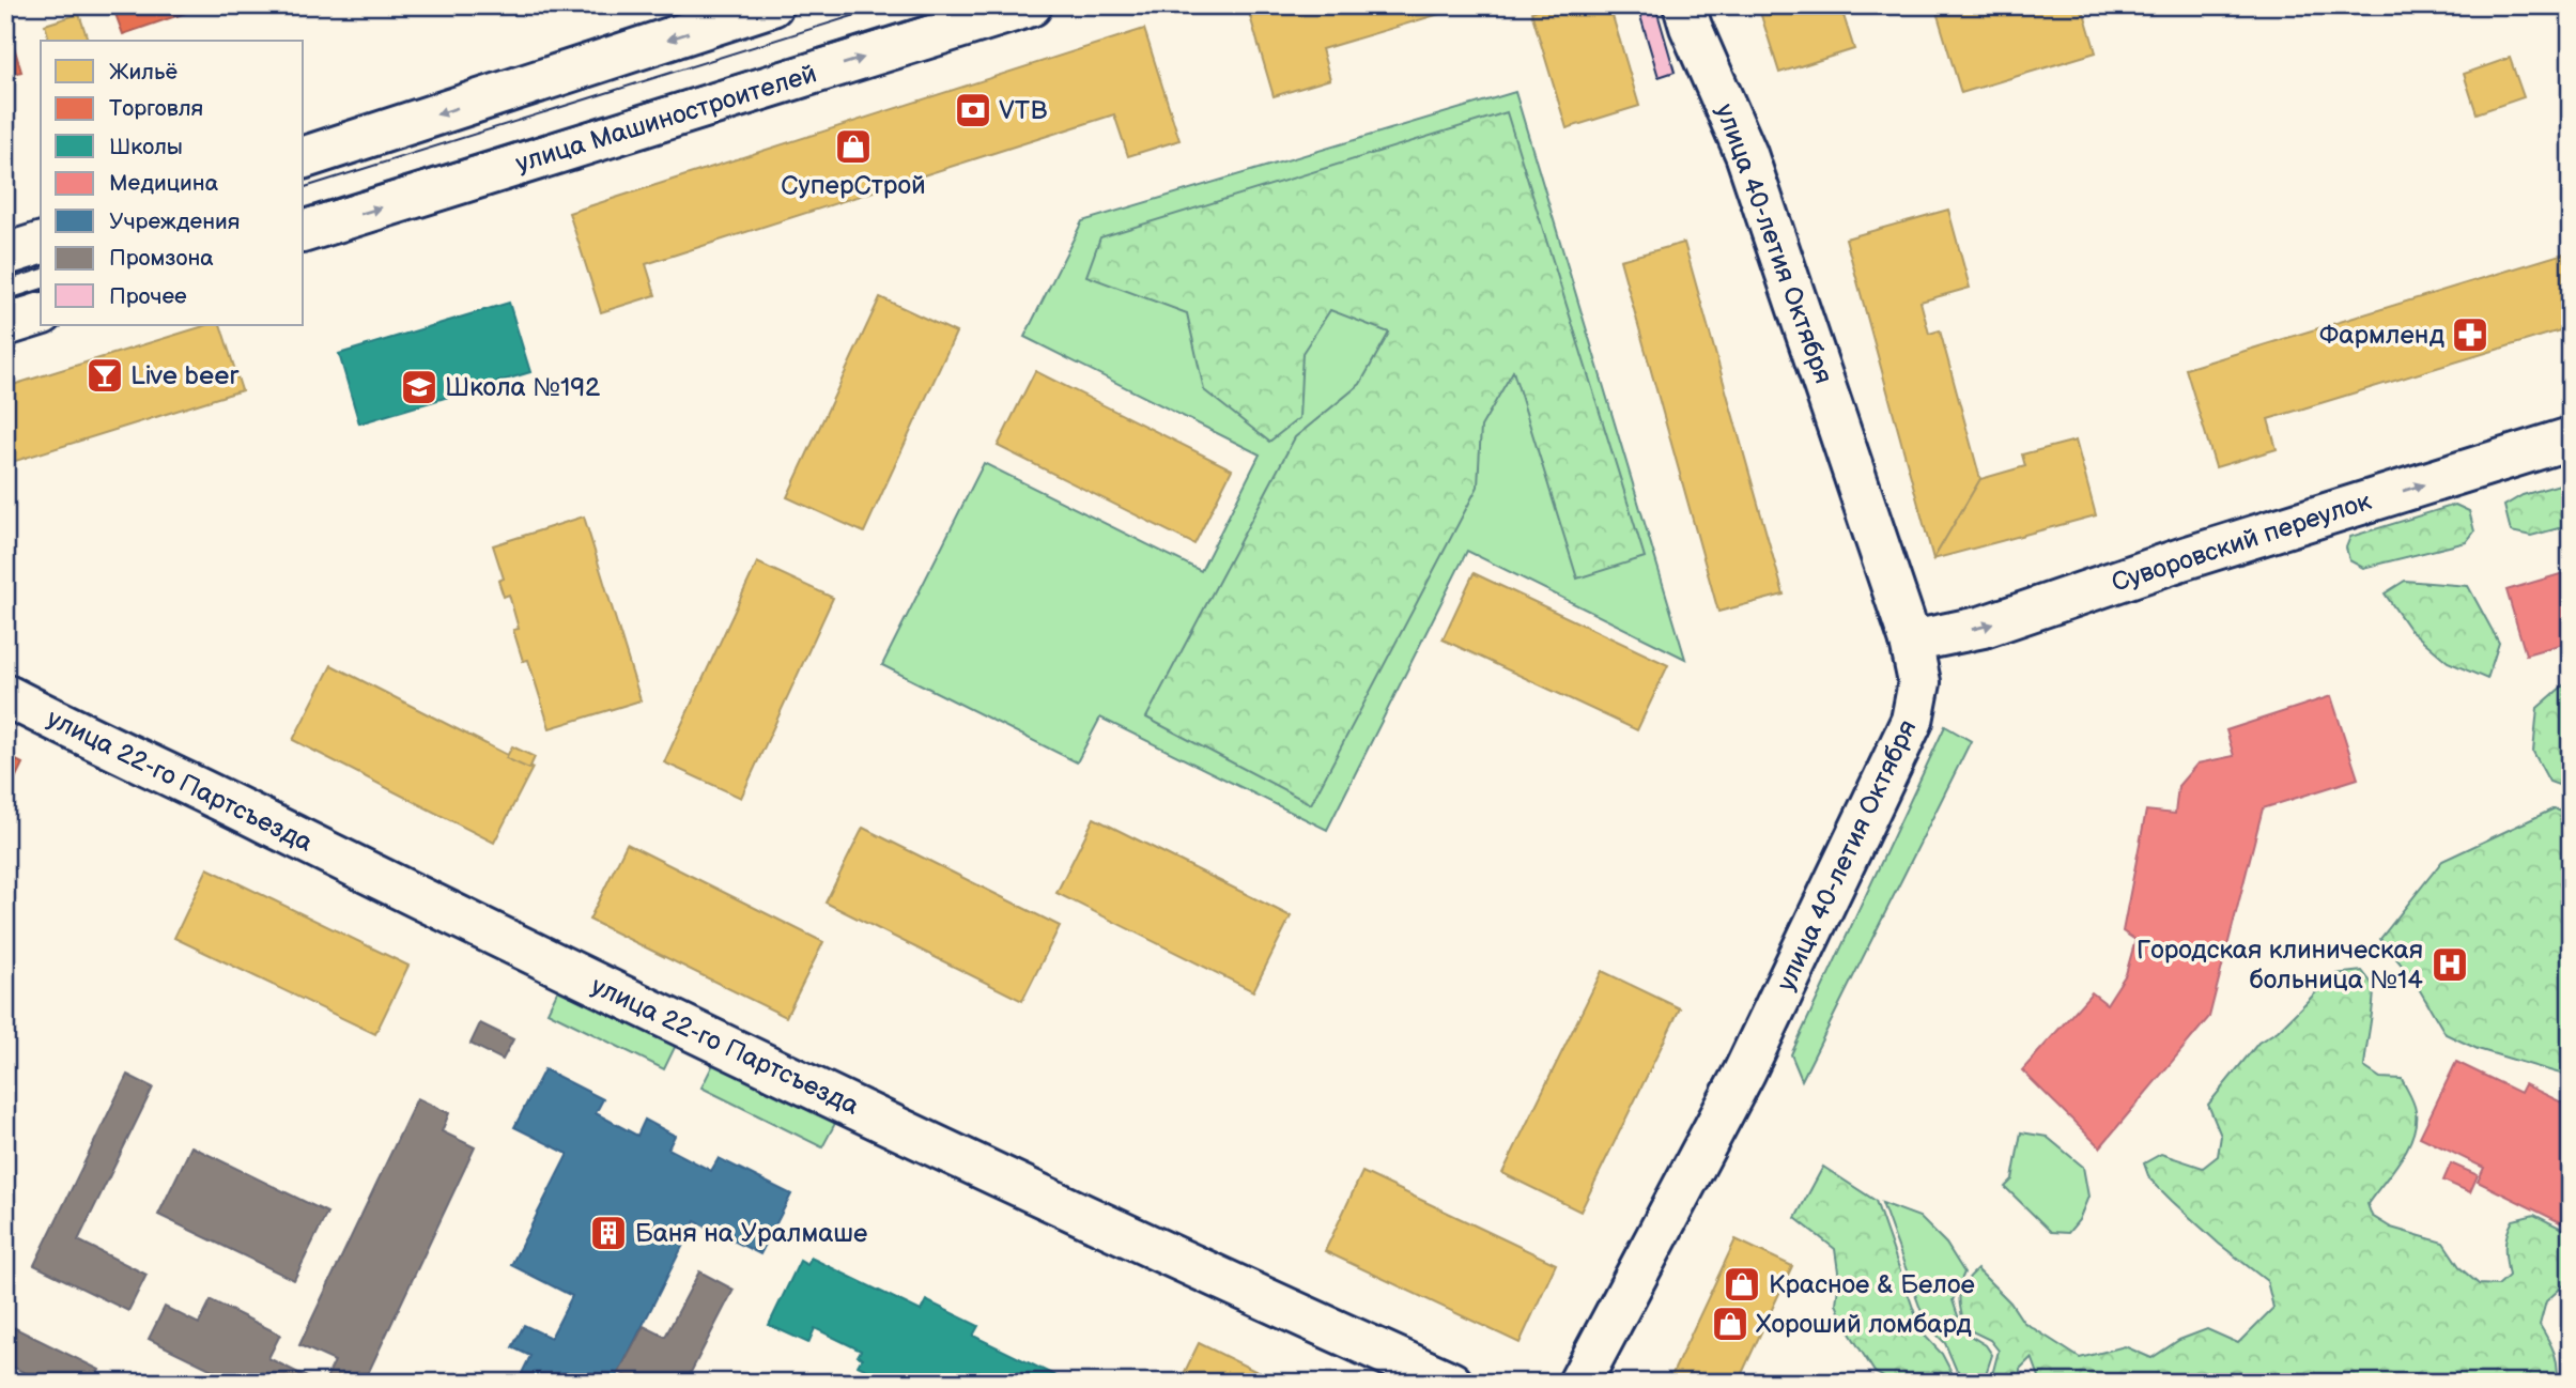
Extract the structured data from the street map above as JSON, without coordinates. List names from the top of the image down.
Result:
{
  "streets": {
    "main road": [
      "улица Машиностроителей",
      "улица 40-летия Октября",
      "Суворовский переулок",
      "улица 22-го Партсъезда"
    ]
  },
  "crossings": [
    ["улица 40-летия Октября", "Суворовский переулок"]
  ],
  "one_way": ["Суворовский переулок"],
  "places": {
    "bank": ["VTB"],
    "shop": ["СуперСтрой", "Красное & Белое", "Хороший ломбард"],
    "pharmacy": ["Фармленд"],
    "bar": ["Live beer"],
    "school or university": ["Школа №192"],
    "hospital": ["Городская клиническая больница №14"],
    "building": ["Баня на Уралмаше"]
  },
  "legend": [
    "Жильё",
    "Торговля",
    "Школы",
    "Медицина",
    "Учреждения",
    "Промзона",
    "Прочее"
  ]
}
